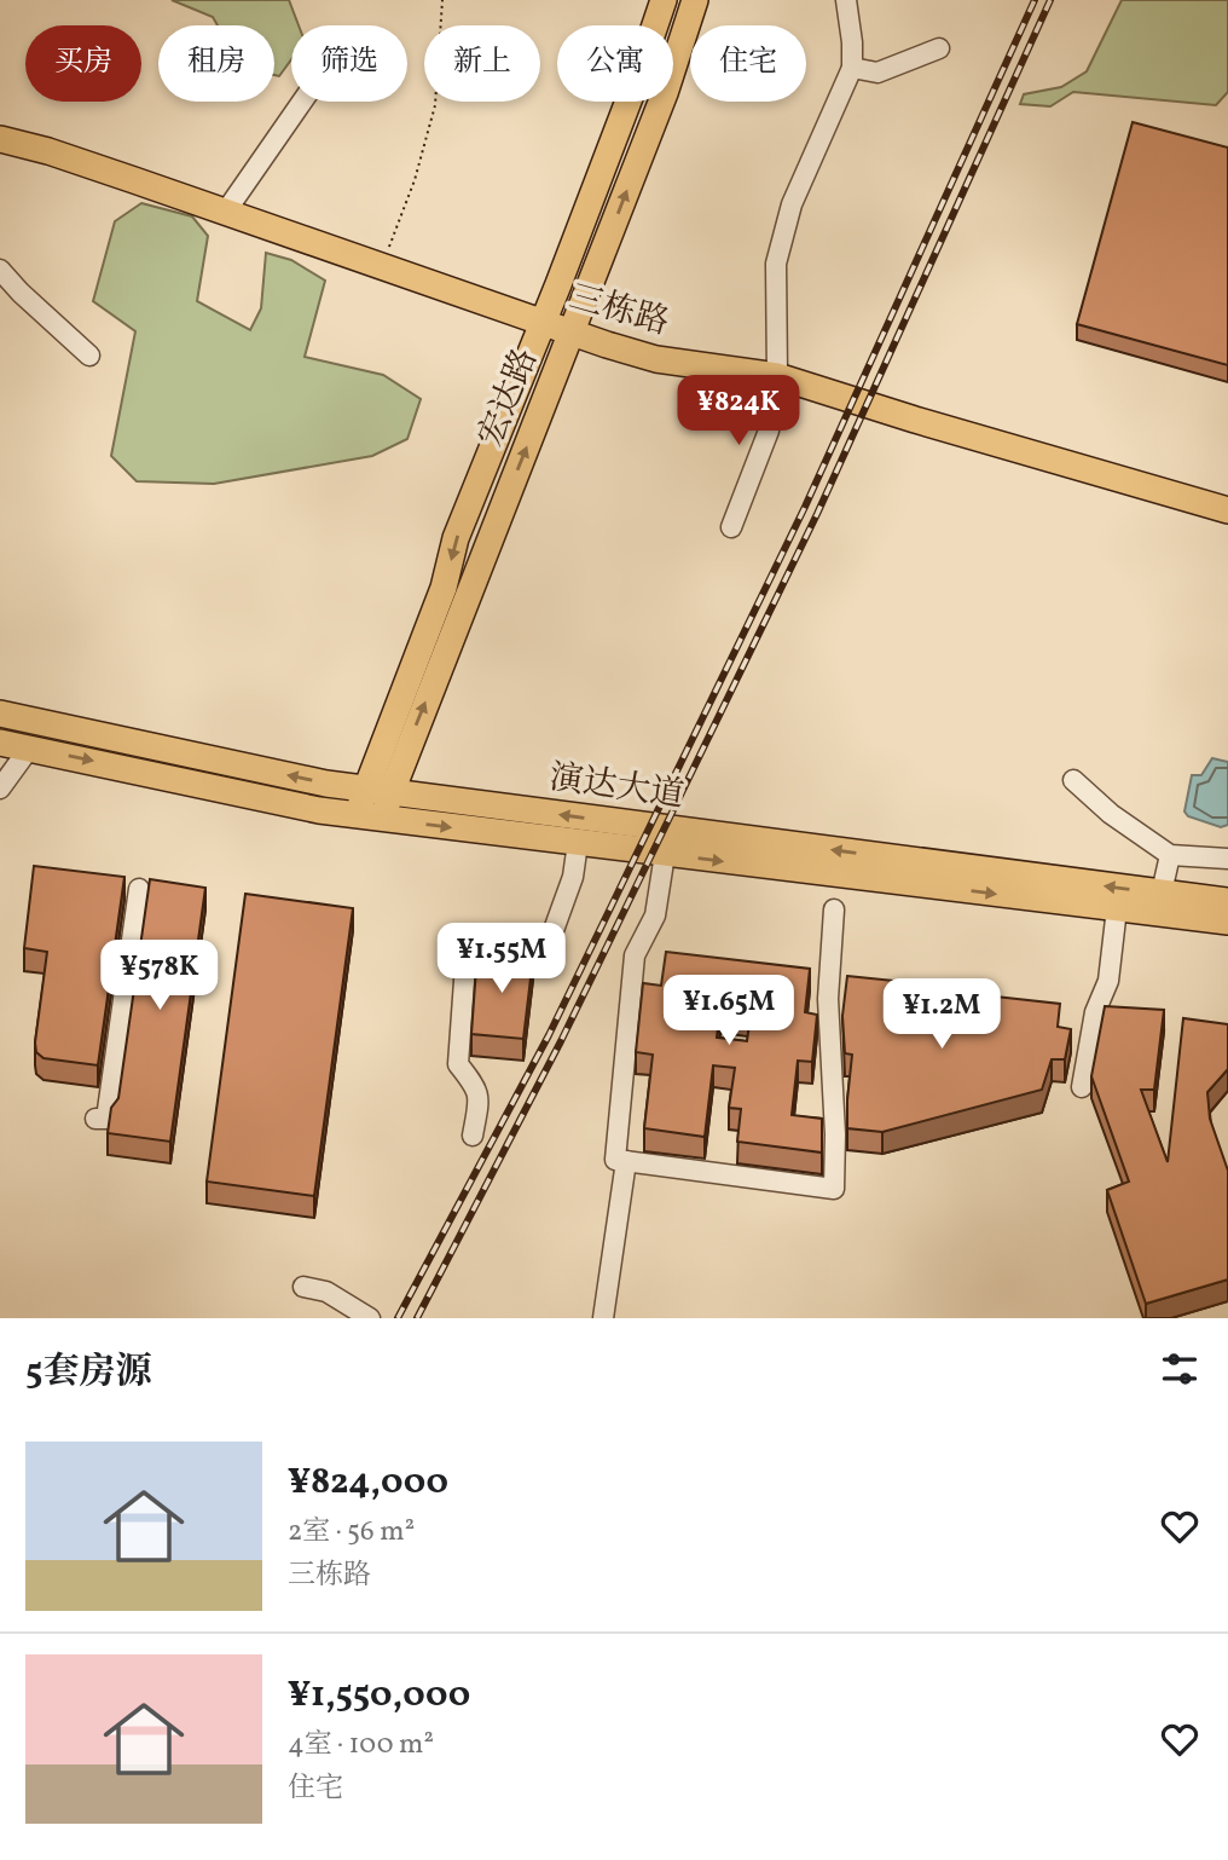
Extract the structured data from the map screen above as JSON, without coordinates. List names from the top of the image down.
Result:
{
  "streets": {
    "main road": ["三栋路", "宏达路", "演达大道"]
  },
  "crossings": [
    ["三栋路", "宏达路"],
    ["宏达路", "演达大道"]
  ],
  "page": {
    "chip": [
      "买房",
      "租房",
      "筛选",
      "新上",
      "公寓",
      "住宅"
    ],
    "price": [
      "¥824K",
      "¥1.55M",
      "¥578K",
      "¥1.65M",
      "¥1.2M"
    ],
    "heading": "5套房源",
    "list": [
      {
        "name": "¥824,000",
        "note": "2室 · 56 m² · 三栋路"
      },
      {
        "name": "¥1,550,000",
        "note": "4室 · 100 m² · 住宅"
      }
    ]
  }
}
